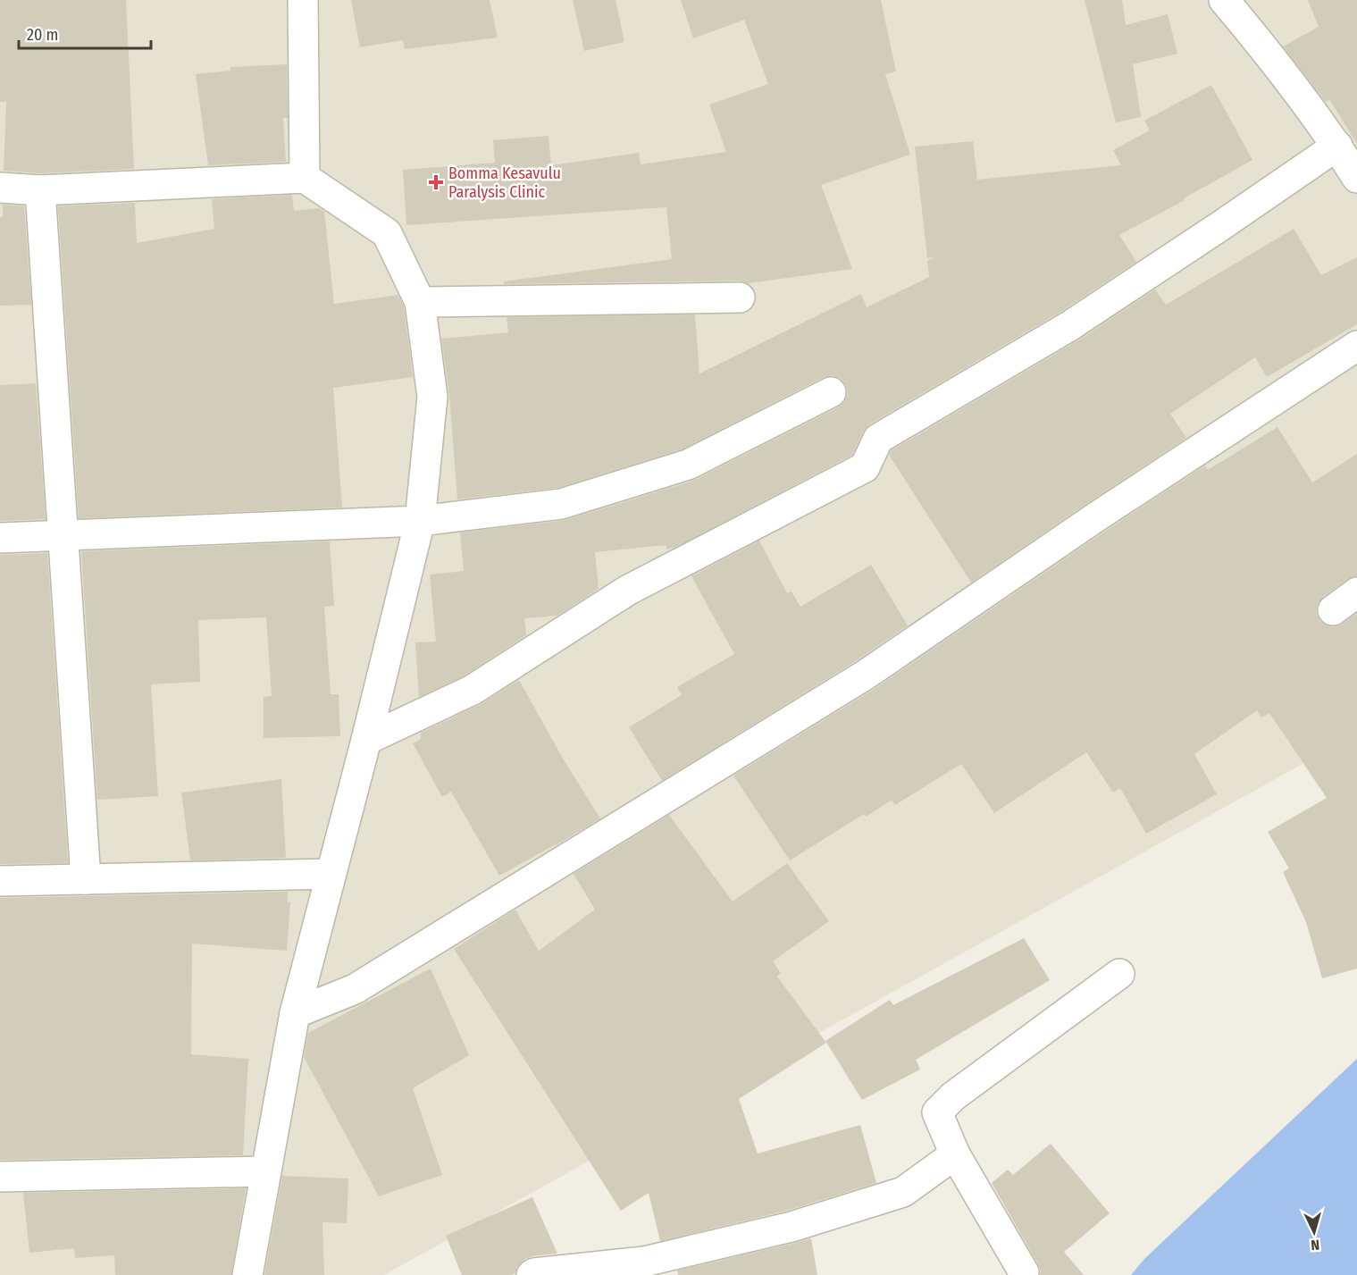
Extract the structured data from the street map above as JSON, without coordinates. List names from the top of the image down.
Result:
{
  "places": {
    "health": ["Bomma Kesavulu Paralysis Clinic"]
  },
  "scale_bar": "20 m",
  "north": "bottom"
}
